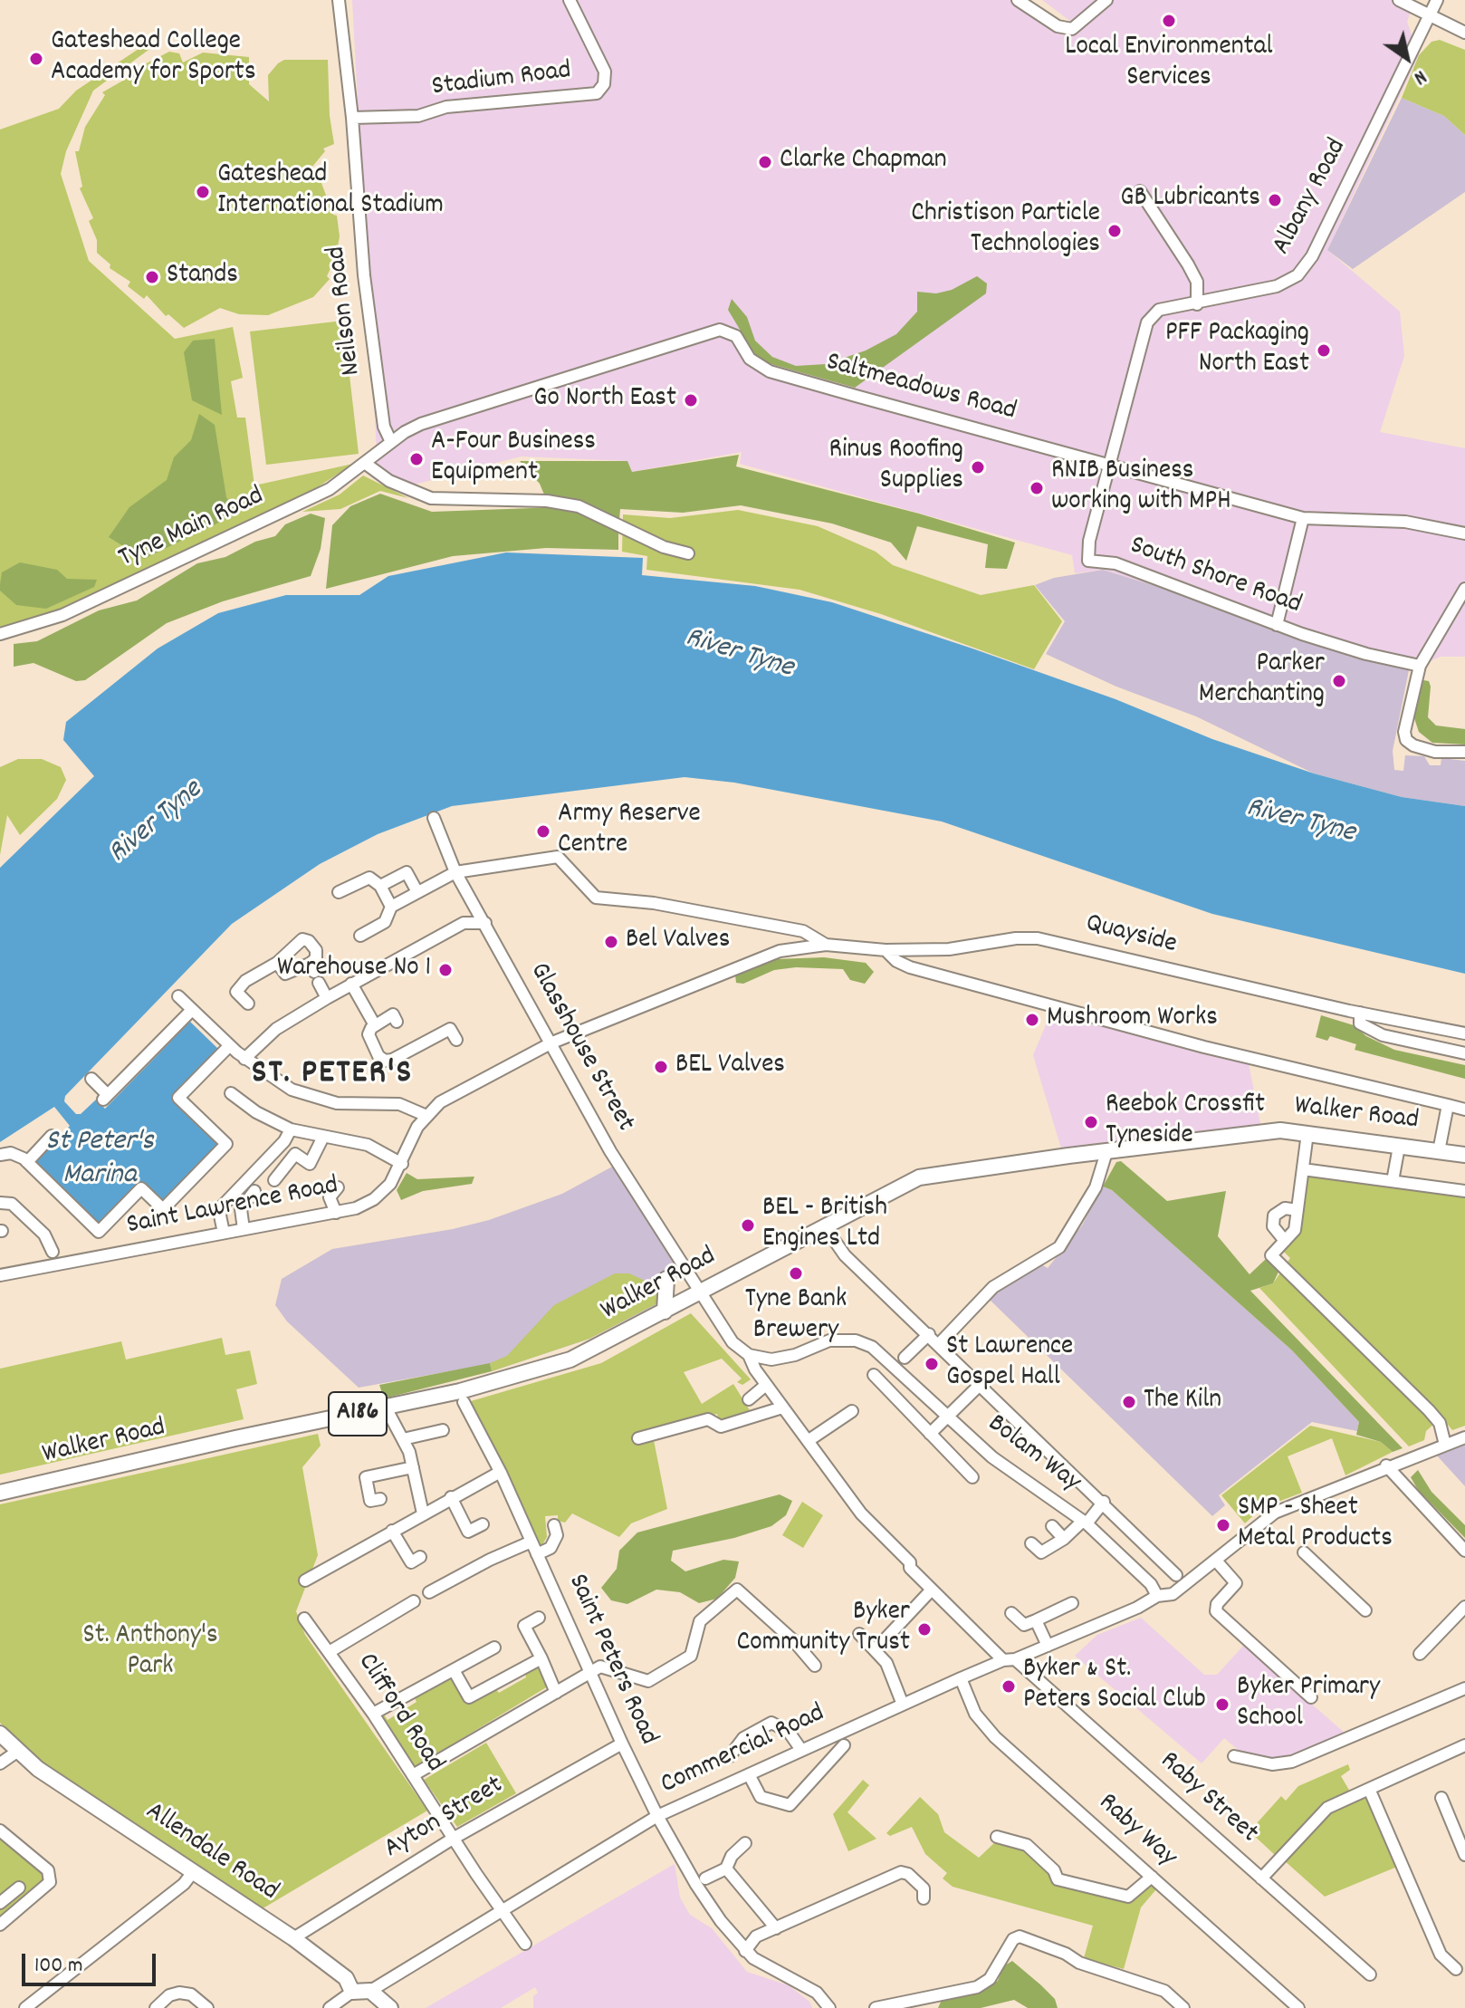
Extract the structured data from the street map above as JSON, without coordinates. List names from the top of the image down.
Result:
{
  "streets": {
    "main road": ["Walker Road", "A186", "Allendale Road"],
    "street": [
      "Stadium Road",
      "Albany Road",
      "Neilson Road",
      "Saltmeadows Road",
      "Tyne Main Road",
      "South Shore Road",
      "Quayside",
      "Glasshouse Street",
      "Saint Lawrence Road",
      "Bolam Way",
      "Saint Peters Road",
      "Clifford Road",
      "Commercial Road",
      "Raby Street",
      "Ayton Street",
      "Raby Way"
    ]
  },
  "crossings": [
    ["Stadium Road", "Neilson Road"],
    ["Albany Road", "Saltmeadows Road"],
    ["Albany Road", "South Shore Road"],
    ["Neilson Road", "Saltmeadows Road"],
    ["Neilson Road", "Tyne Main Road"],
    ["Saltmeadows Road", "Tyne Main Road"],
    ["Saltmeadows Road", "South Shore Road"],
    ["Quayside", "Glasshouse Street"],
    ["Glasshouse Street", "Walker Road"],
    ["Bolam Way", "Commercial Road"],
    ["Saint Peters Road", "Commercial Road"],
    ["Saint Peters Road", "Ayton Street"],
    ["Clifford Road", "Commercial Road"],
    ["Clifford Road", "Ayton Street"],
    ["Commercial Road", "Raby Street"],
    ["Commercial Road", "Raby Way"],
    ["Ayton Street", "Allendale Road"]
  ],
  "districts": ["ST. PETER'S"],
  "water": ["River Tyne", "St Peter's Marina"],
  "parks": ["St. Anthony's Park"],
  "places": [
    "Local Environmental Services",
    "Gateshead College Academy for Sports",
    "Clarke Chapman",
    "Gateshead International Stadium",
    "GB Lubricants",
    "Christison Particle Technologies",
    "Stands",
    "PFF Packaging North East",
    "Go North East",
    "A-Four Business Equipment",
    "Rinus Roofing Supplies",
    "RNIB Business working with MPH",
    "Parker Merchanting",
    "Army Reserve Centre",
    "Bel Valves",
    "Warehouse No 1",
    "Mushroom Works",
    "BEL Valves",
    "Reebok Crossfit Tyneside",
    "BEL - British Engines Ltd",
    "Tyne Bank Brewery",
    "St Lawrence Gospel Hall",
    "The Kiln",
    "SMP - Sheet Metal Products",
    "Byker Community Trust",
    "Byker & St. Peters Social Club",
    "Byker Primary School"
  ],
  "scale_bar": "100 m",
  "north": "bottom right"
}
